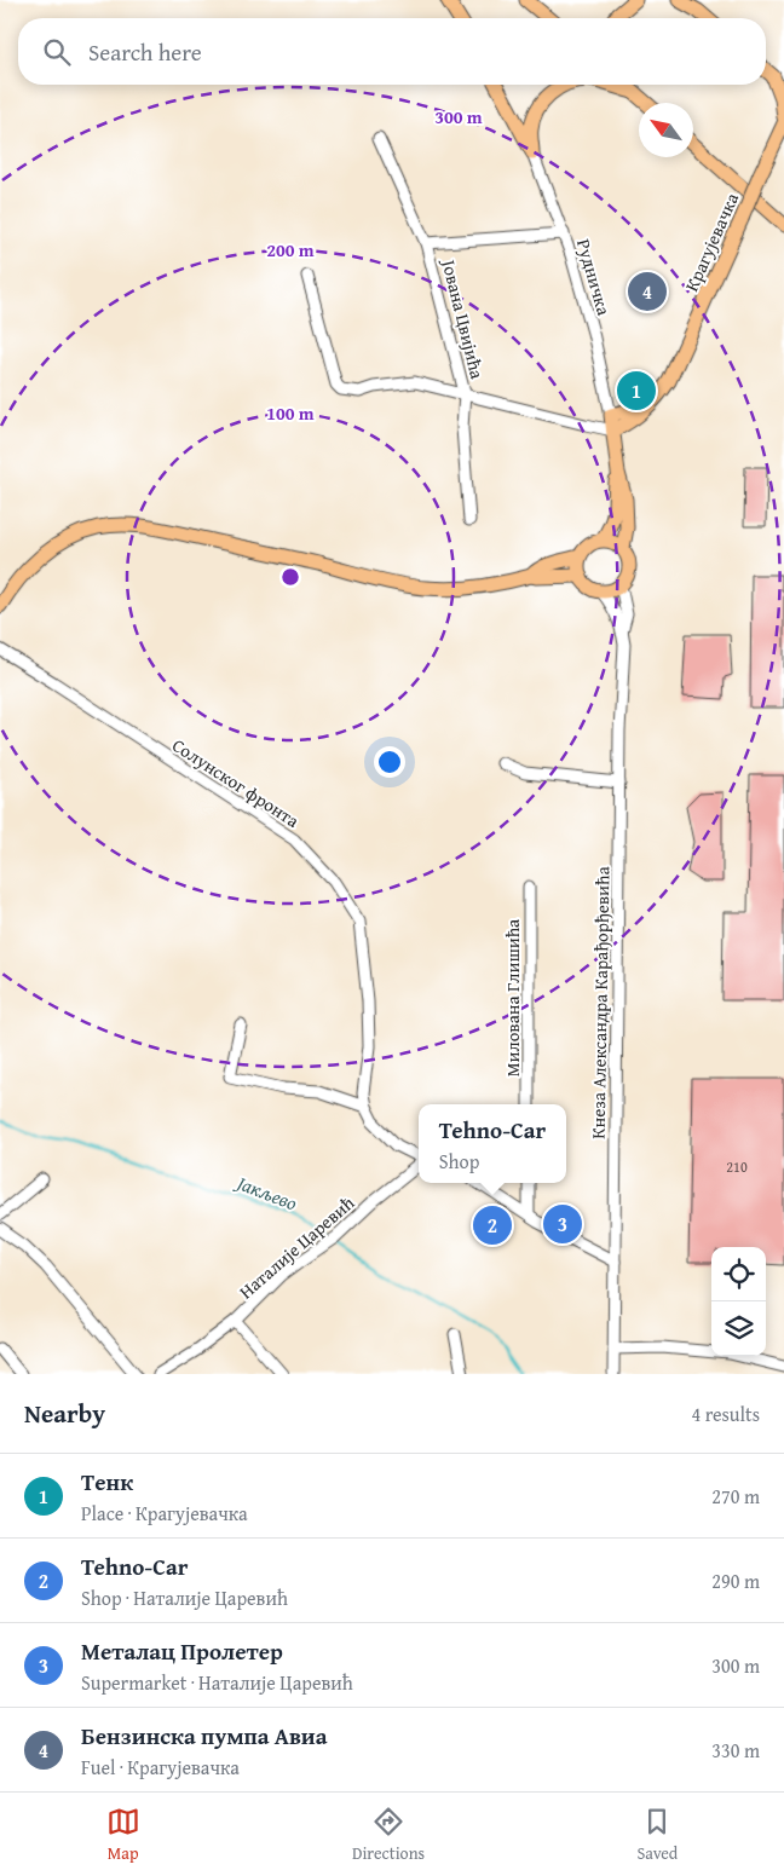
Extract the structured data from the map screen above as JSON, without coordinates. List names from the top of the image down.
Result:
{
  "streets": {
    "main road": ["Крагујевачка"],
    "street": [
      "Рудничка",
      "Јована Цвијића",
      "Солунског фронта",
      "Милована Глишића",
      "Кнеза Александра Карађорђевића",
      "Наталије Царевић"
    ]
  },
  "water": ["Јакљево"],
  "house_numbers": ["210"],
  "north": "top left",
  "page": {
    "search": "Search here",
    "pins": [
      "4",
      "1",
      "3",
      "2"
    ],
    "popup": ["Tehno-Car", "Shop"],
    "heading": ["Nearby", "4 results"],
    "list": [
      {
        "mark": "1",
        "name": "Тенк",
        "note": "Place · Крагујевачка",
        "value": "270 m"
      },
      {
        "mark": "2",
        "name": "Tehno-Car",
        "note": "Shop · Наталије Царевић",
        "value": "290 m"
      },
      {
        "mark": "3",
        "name": "Металац Пролетер",
        "note": "Supermarket · Наталије Царевић",
        "value": "300 m"
      },
      {
        "mark": "4",
        "name": "Бензинска пумпа Авиа",
        "note": "Fuel · Крагујевачка",
        "value": "330 m"
      }
    ],
    "nav": ["Map", "Directions", "Saved"]
  },
  "rings": ["300 m", "200 m", "100 m"]
}
